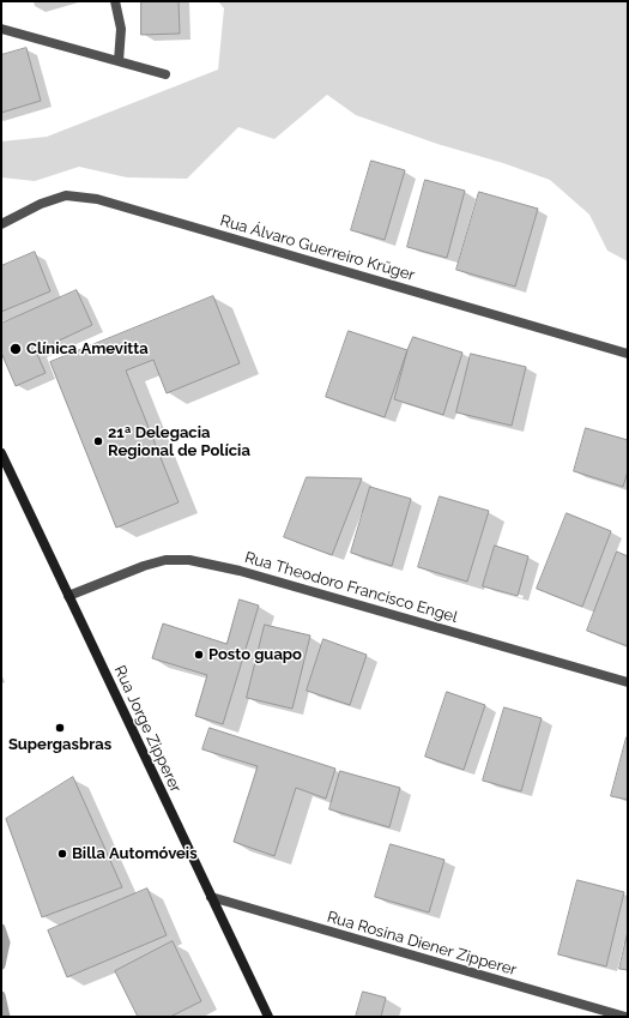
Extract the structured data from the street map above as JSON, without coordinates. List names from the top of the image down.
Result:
{
  "streets": {
    "main road": ["Rua Jorge Zipperer"],
    "street": ["Rua Álvaro Guerreiro Krüger", "Rua Theodoro Francisco Engel", "Rua Rosina Diener Zipperer"]
  },
  "crossings": [
    ["Rua Theodoro Francisco Engel", "Rua Jorge Zipperer"],
    ["Rua Jorge Zipperer", "Rua Rosina Diener Zipperer"]
  ],
  "places": [
    "Clínica Amevitta",
    "21ª Delegacia Regional de Polícia",
    "Posto guapo",
    "Supergasbras",
    "Billa Automóveis"
  ]
}
